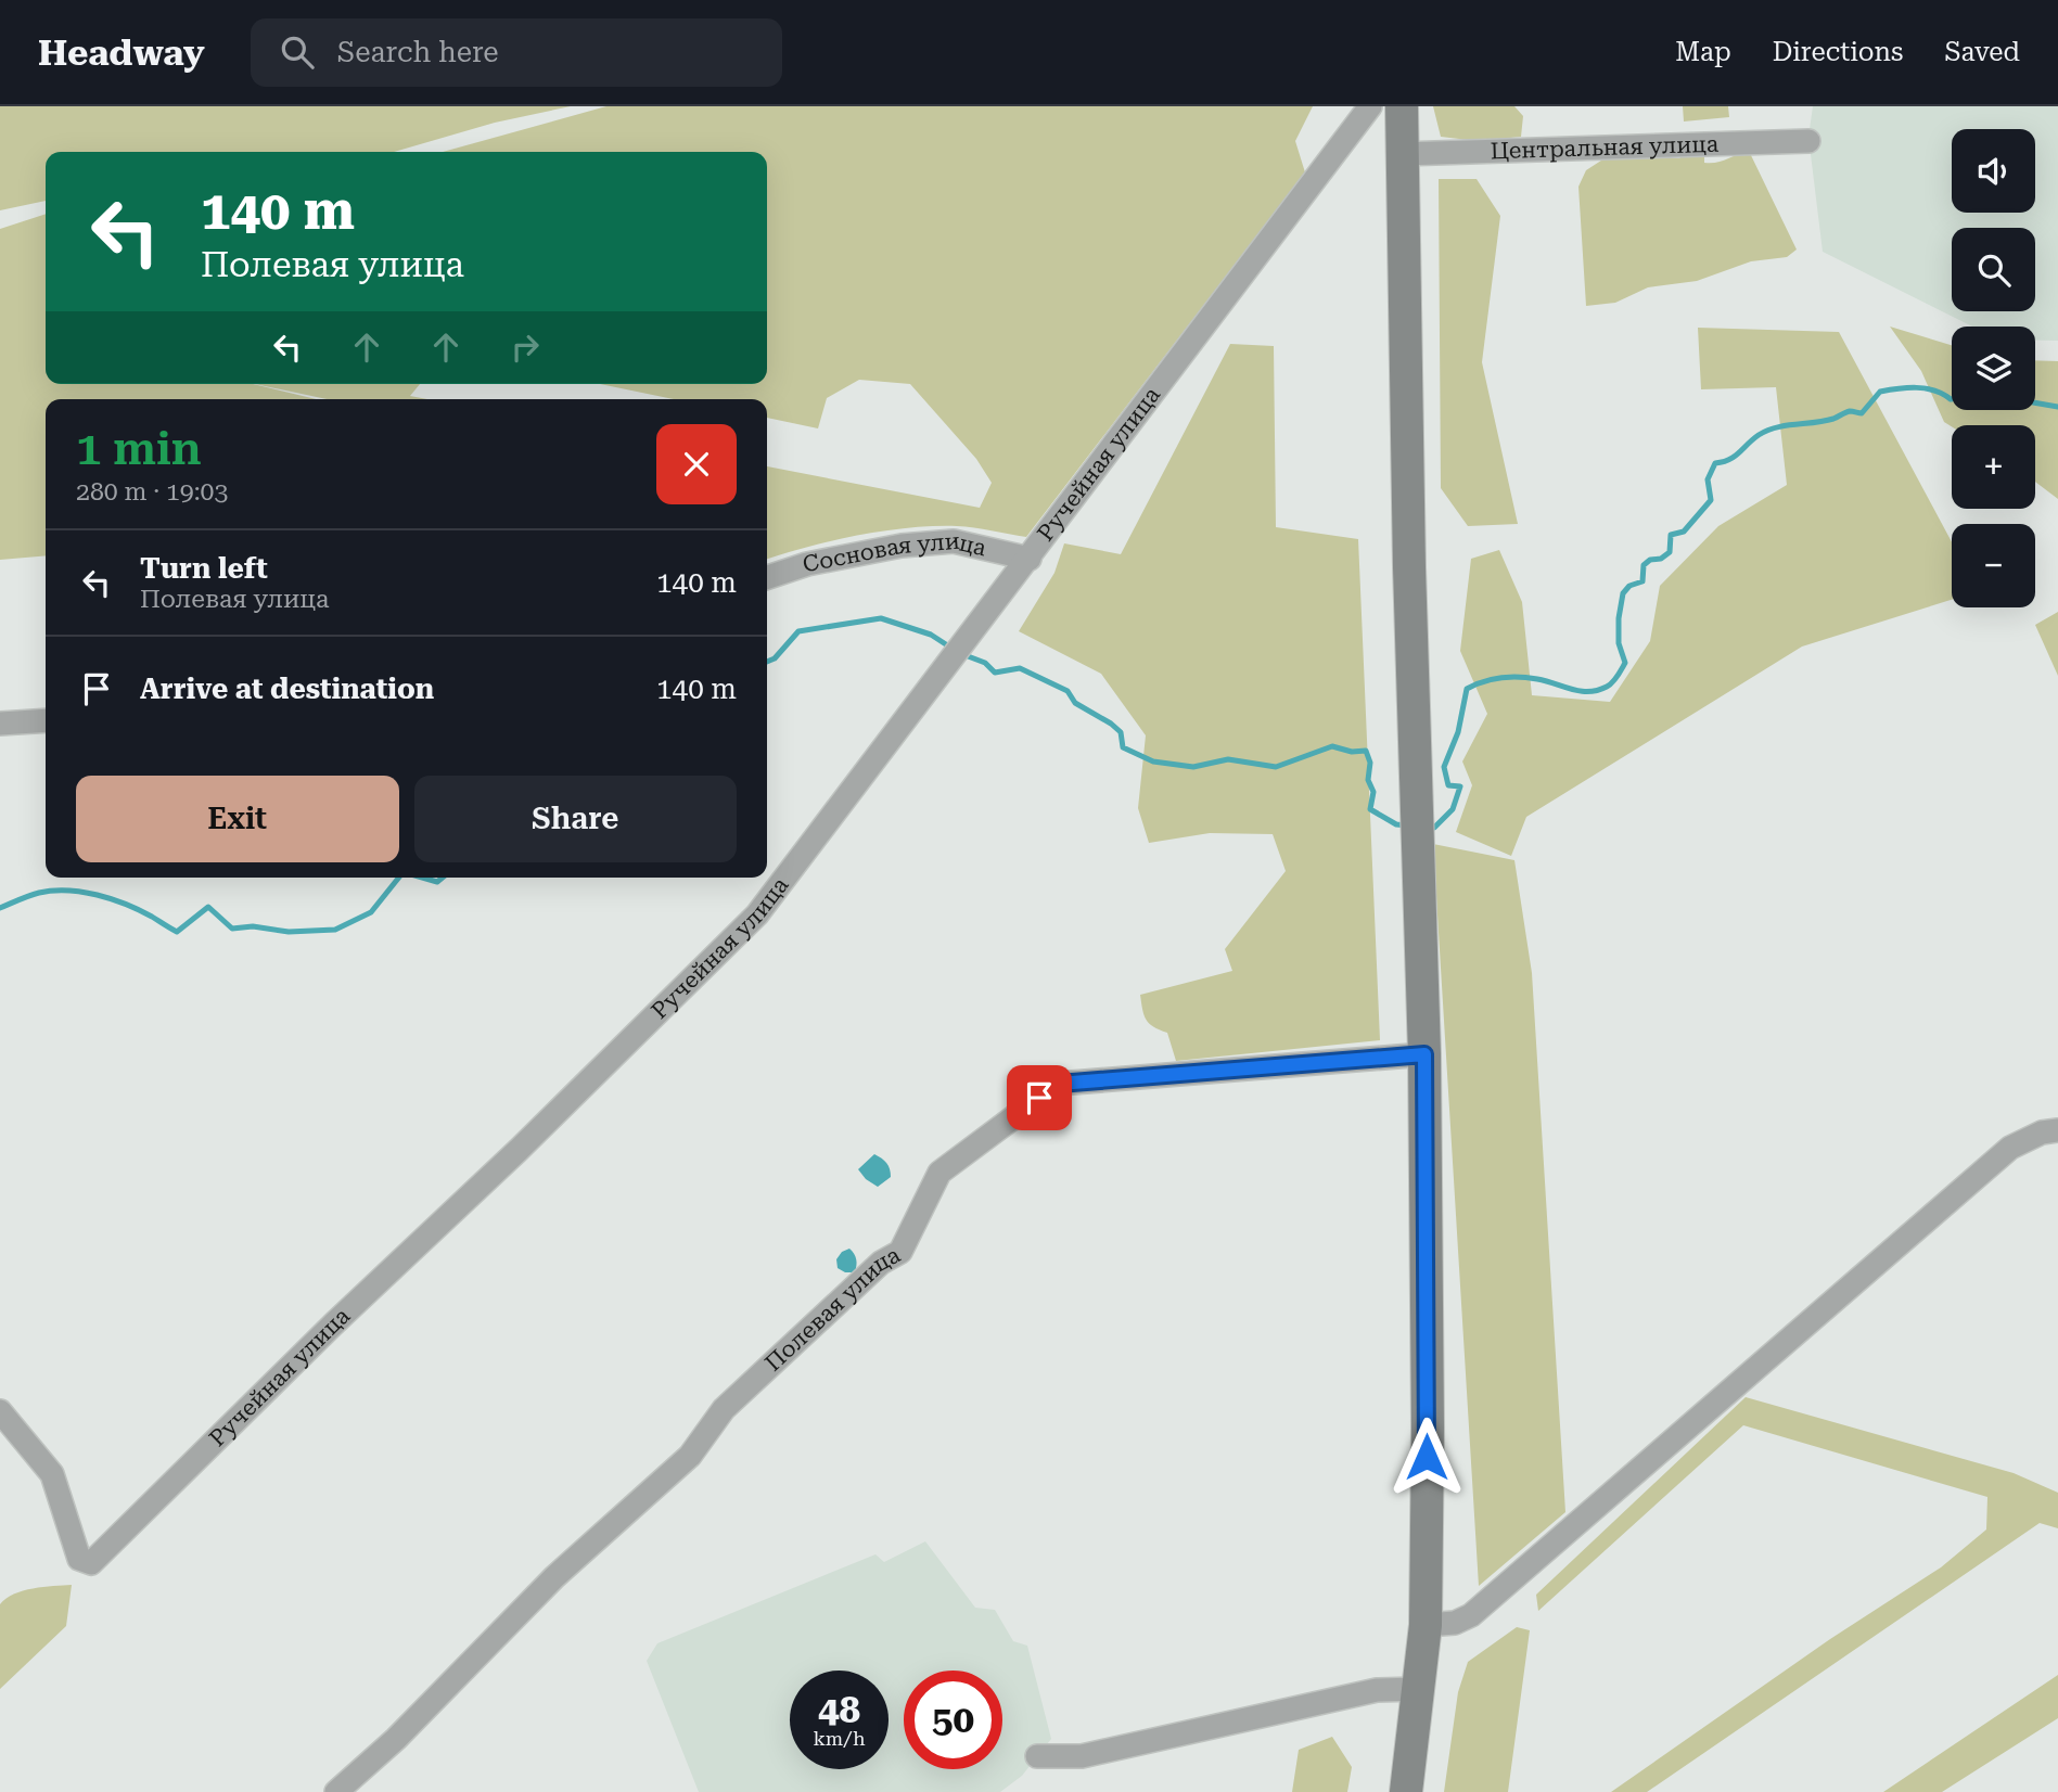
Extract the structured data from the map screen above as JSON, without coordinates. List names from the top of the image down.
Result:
{
  "streets": {
    "street": [
      "Центральная улица",
      "Ручейная улица",
      "Сосновая улица",
      "Полевая улица"
    ]
  },
  "crossings": [
    ["Ручейная улица", "Сосновая улица"]
  ],
  "page": {
    "header": "Headway",
    "search": "Search here",
    "nav": ["Map", "Directions", "Saved"],
    "map_buttons": ["+", "−"],
    "turn": ["140 m", "Полевая улица"],
    "heading": ["1 min", "280 m · 19:03"],
    "list": [
      {
        "name": "Turn left",
        "note": "Полевая улица",
        "value": "140 m"
      },
      {
        "name": "Arrive at destination",
        "value": "140 m"
      }
    ],
    "buttons": ["Exit", "Share"],
    "speed": "48 km/h",
    "limit": "50"
  }
}
